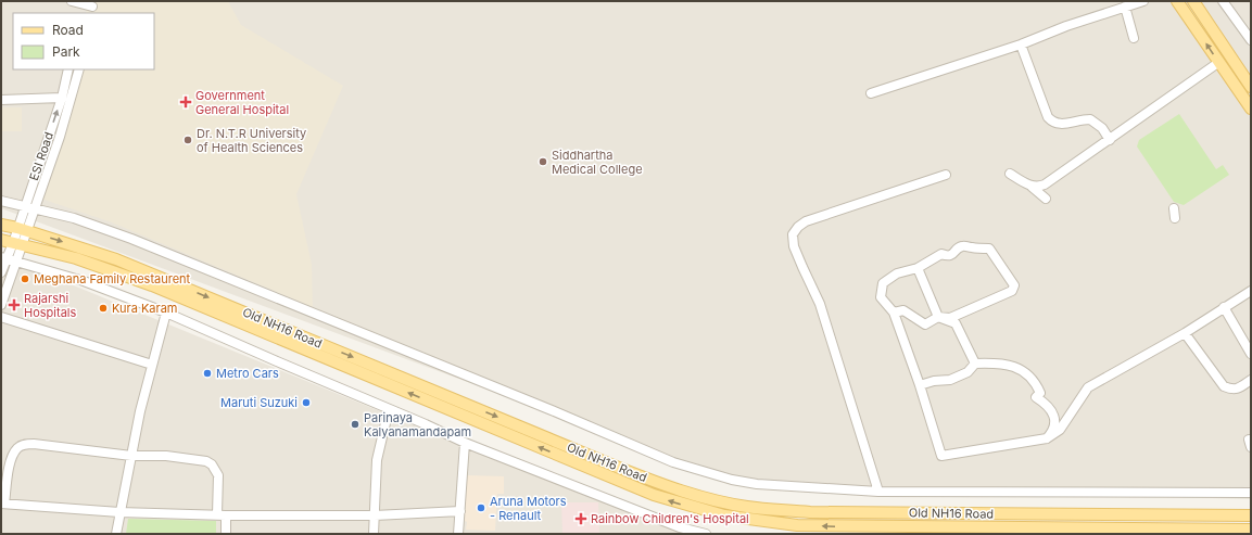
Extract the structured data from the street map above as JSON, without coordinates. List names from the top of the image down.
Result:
{
  "streets": {
    "main road": ["Old NH16 Road"],
    "street": ["ESI Road"]
  },
  "crossings": [
    ["ESI Road", "Old NH16 Road"]
  ],
  "places": {
    "health": ["Government General Hospital", "Rajarshi Hospitals", "Rainbow Children's Hospital"],
    "other": [
      "Dr. N.T.R University of Health Sciences",
      "Siddhartha Medical College",
      "Meghana Family Restaurent",
      "Kura Karam",
      "Metro Cars",
      "Maruti Suzuki",
      "Parinaya Kalyanamandapam",
      "Aruna Motors - Renault"
    ]
  },
  "legend": ["Road", "Park"]
}
